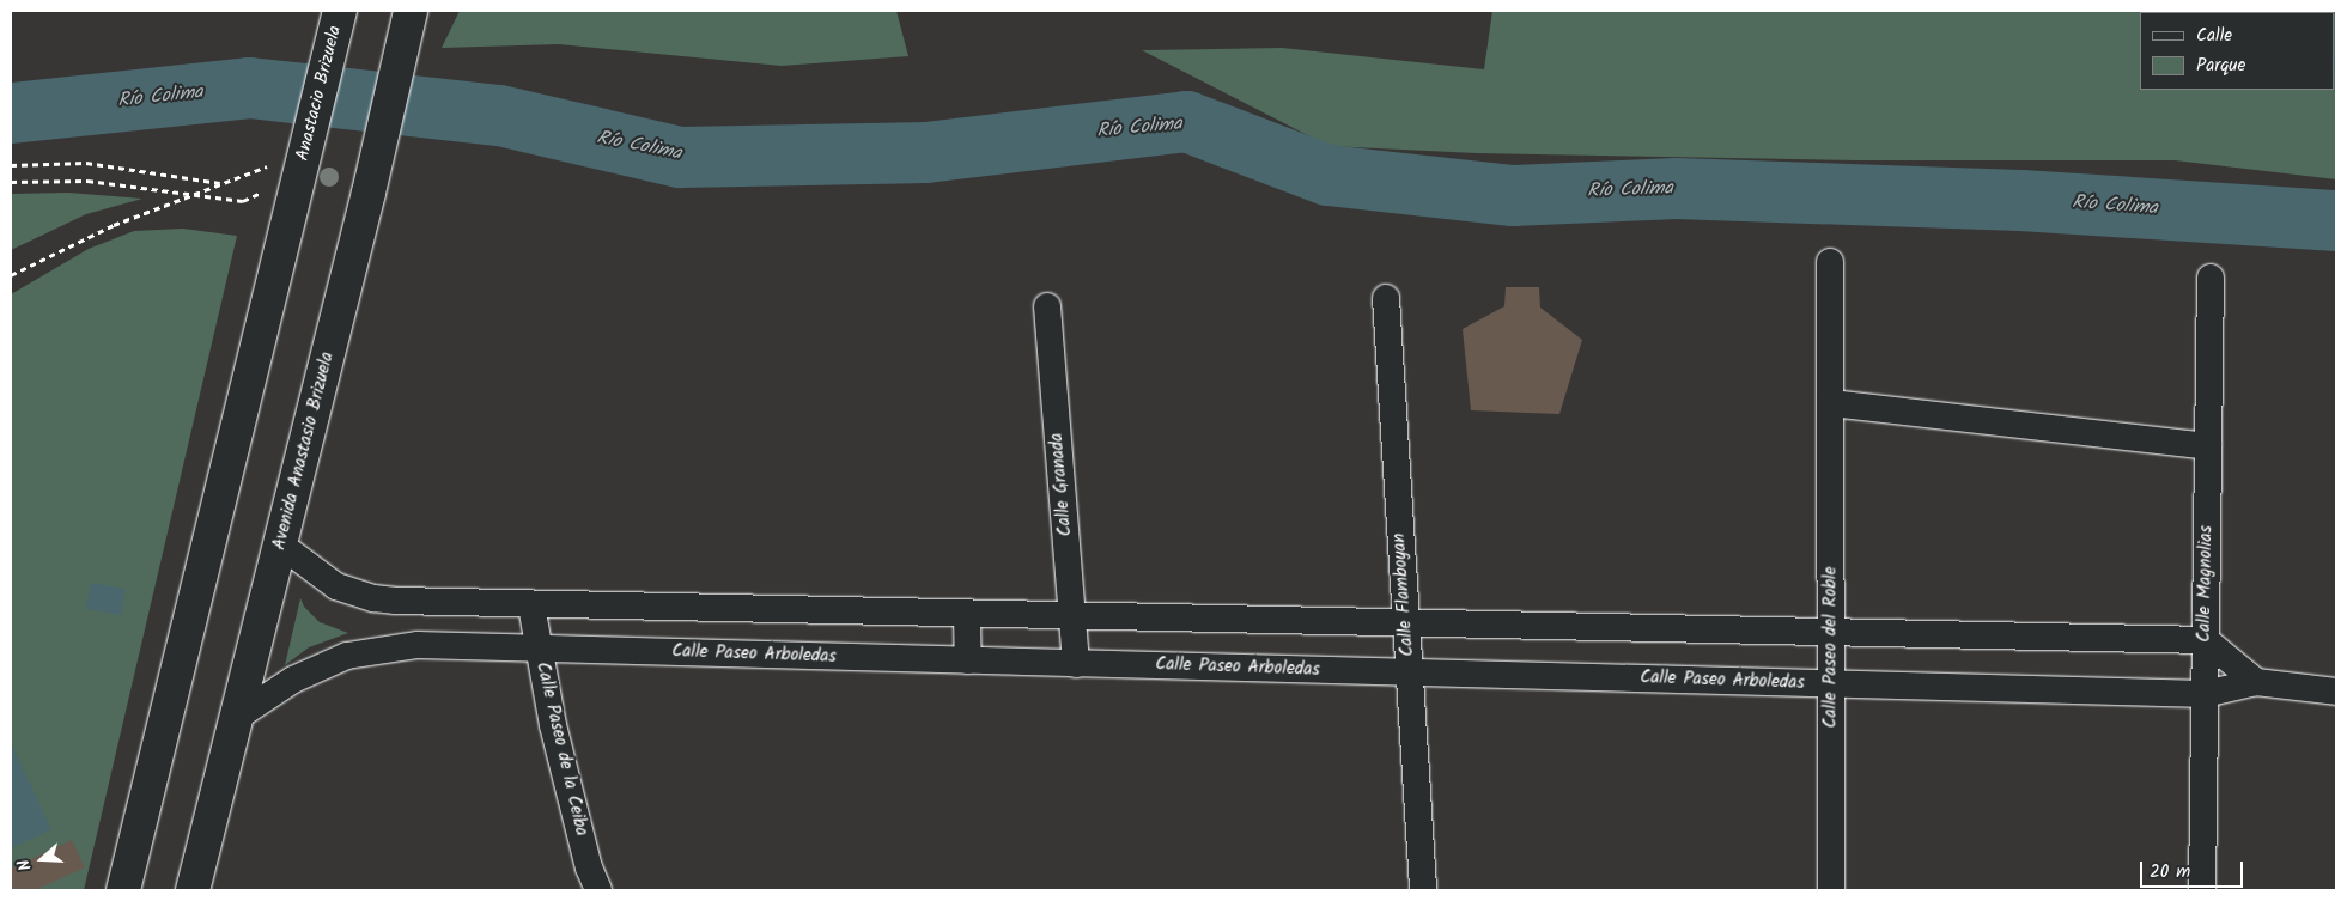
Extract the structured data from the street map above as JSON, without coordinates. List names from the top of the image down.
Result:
{
  "streets": {
    "main road": ["Anastacio Brizuela", "Avenida Anastasio Brizuela"],
    "street": [
      "Calle Granada",
      "Calle Magnolias",
      "Calle Flamboyan",
      "Calle Paseo del Roble",
      "Calle Paseo Arboledas",
      "Calle Paseo de la Ceiba"
    ]
  },
  "crossings": [
    ["Avenida Anastasio Brizuela", "Calle Paseo Arboledas"],
    ["Calle Granada", "Calle Paseo Arboledas"],
    ["Calle Magnolias", "Calle Paseo Arboledas"],
    ["Calle Flamboyan", "Calle Paseo Arboledas"],
    ["Calle Paseo del Roble", "Calle Paseo Arboledas"],
    ["Calle Paseo Arboledas", "Calle Paseo de la Ceiba"]
  ],
  "water": ["Río Colima"],
  "legend": ["Calle", "Parque"],
  "scale_bar": "20 m",
  "north": "left"
}
